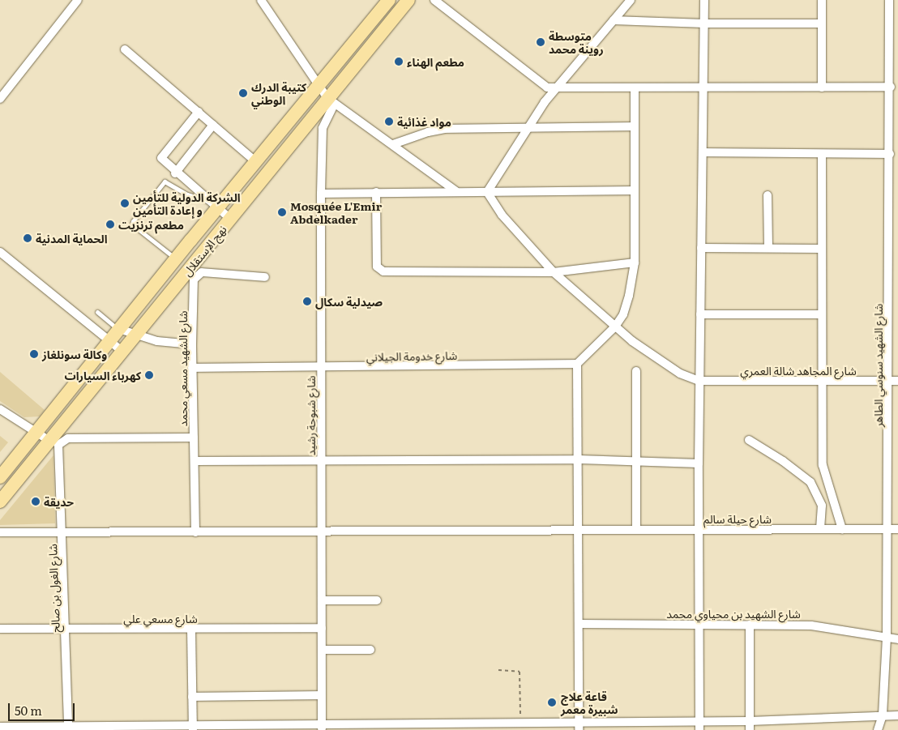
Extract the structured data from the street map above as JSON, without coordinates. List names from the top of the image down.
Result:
{
  "streets": {
    "main road": ["نهج الإستقلال"],
    "street": [
      "شارع خدومة الجيلاني",
      "شارع الشهيد سنوسي الطاهر",
      "شارع الشهيد مسعي محمد",
      "شارع المجاهد شالة العمري",
      "شارع شبوحة رشيد",
      "شارع حيلة سالم",
      "شارع الغول بن صالح",
      "شارع الشهيد بن محياوي محمد",
      "شارع مسعي علي"
    ]
  },
  "crossings": [
    ["نهج الإستقلال", "شارع شبوحة رشيد"],
    ["نهج الإستقلال", "شارع الغول بن صالح"],
    ["شارع خدومة الجيلاني", "شارع الشهيد مسعي محمد"],
    ["شارع خدومة الجيلاني", "شارع شبوحة رشيد"],
    ["شارع الشهيد سنوسي الطاهر", "شارع المجاهد شالة العمري"],
    ["شارع الشهيد سنوسي الطاهر", "شارع حيلة سالم"],
    ["شارع الشهيد سنوسي الطاهر", "شارع الشهيد بن محياوي محمد"],
    ["شارع الشهيد مسعي محمد", "شارع حيلة سالم"],
    ["شارع شبوحة رشيد", "شارع حيلة سالم"],
    ["شارع شبوحة رشيد", "شارع مسعي علي"],
    ["شارع حيلة سالم", "شارع الغول بن صالح"],
    ["شارع الغول بن صالح", "شارع مسعي علي"]
  ],
  "places": [
    "متوسطة روينة محمد",
    "مطعم الهناء",
    "كتيبة الدرك الوطني",
    "مواد غذائية",
    "الشركة الدولية للتأمين و إعادة التأمين",
    "Mosquée L'Emir Abdelkader",
    "مطعم ترنزيت",
    "الحماية المدنية",
    "صيدلية سكال",
    "وكالة سونلغاز",
    "كهرباء السيارات",
    "حديقة",
    "قاعة علاج شبيرة معمر"
  ],
  "scale_bar": "50 m"
}
